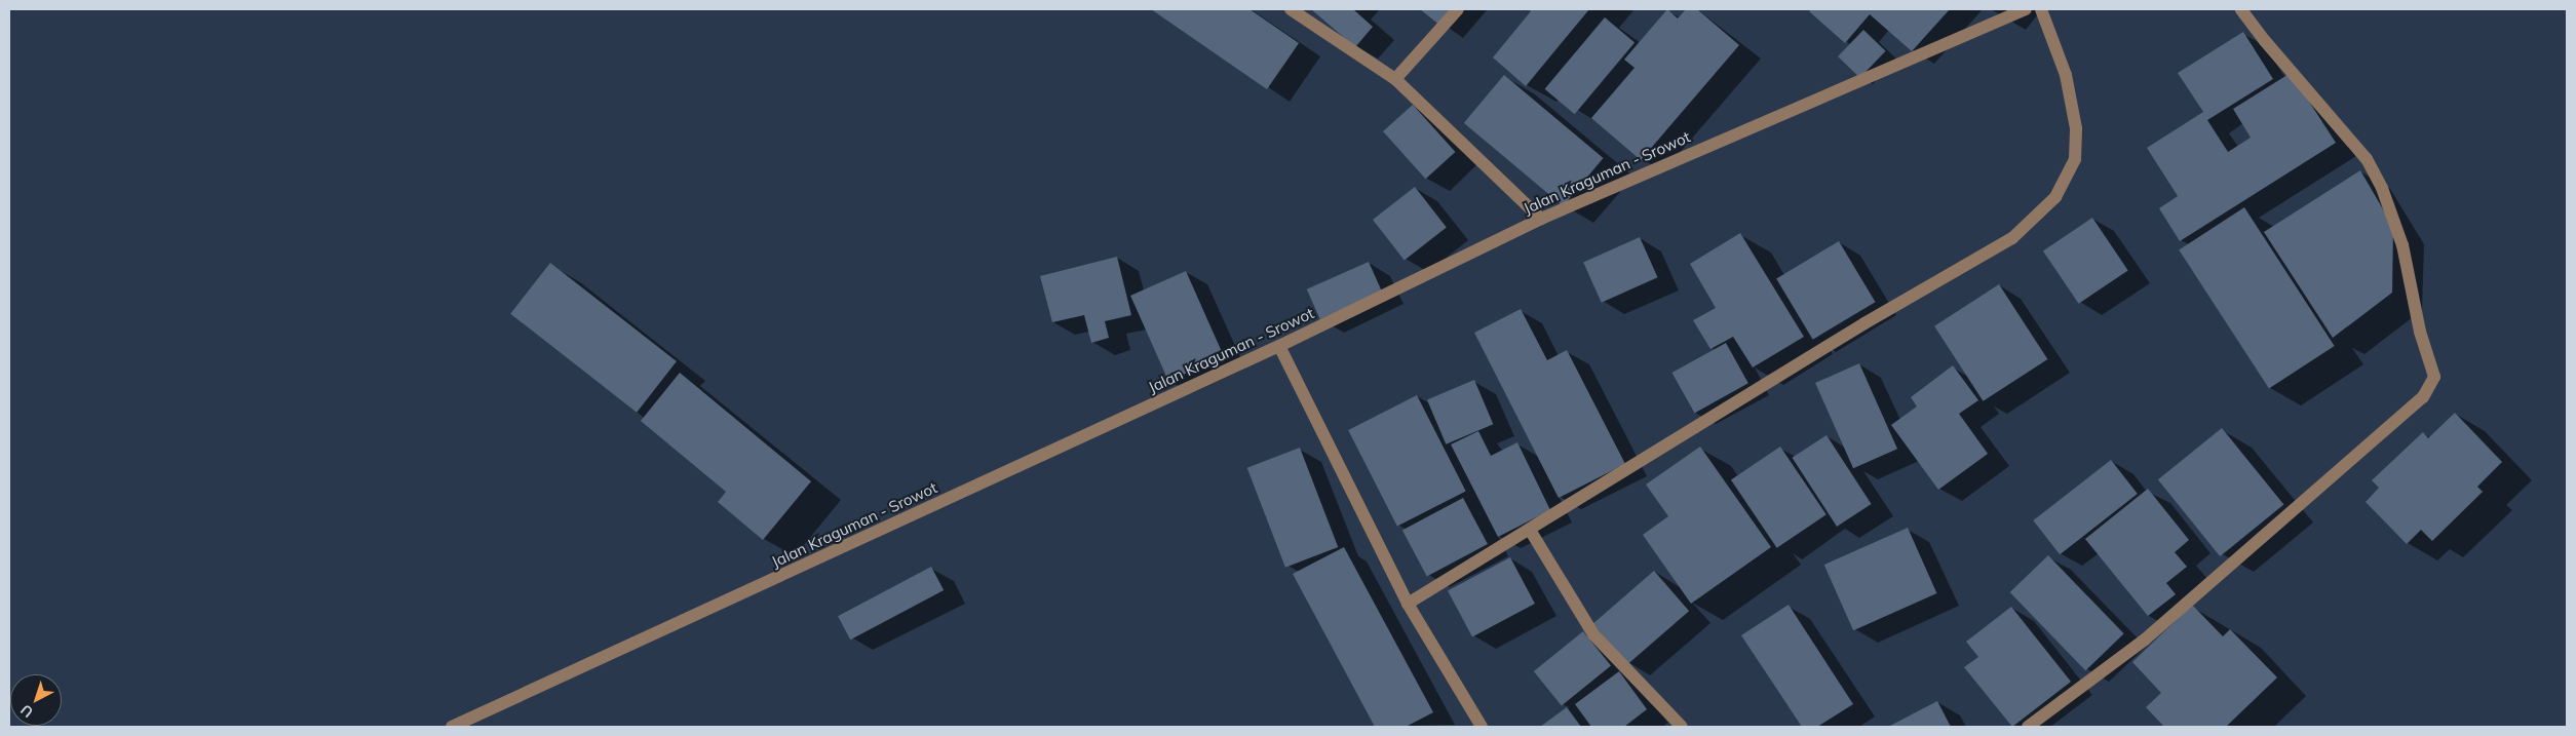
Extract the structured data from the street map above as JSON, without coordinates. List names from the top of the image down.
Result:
{
  "streets": {
    "street": ["Jalan Kraguman - Srowot"]
  },
  "north": "bottom left"
}
